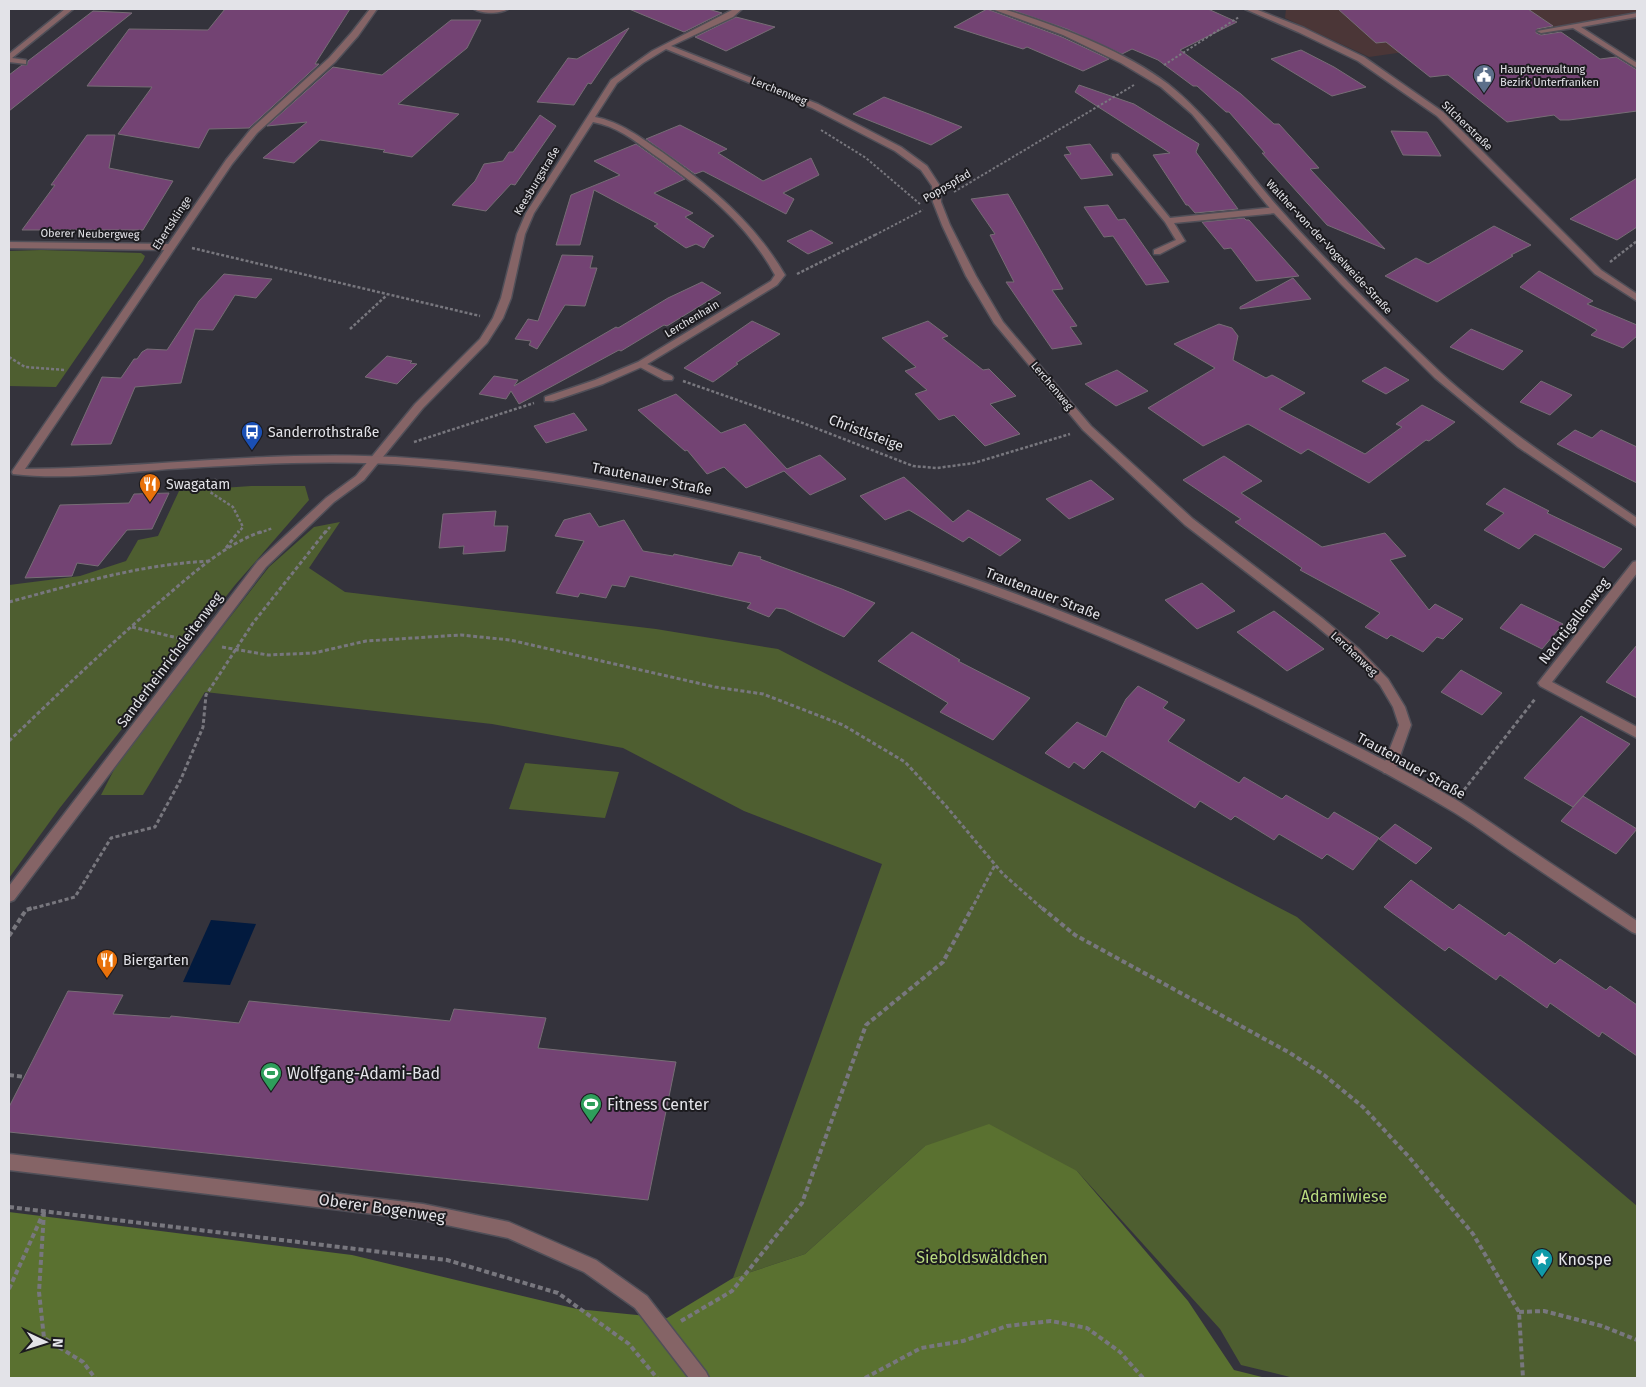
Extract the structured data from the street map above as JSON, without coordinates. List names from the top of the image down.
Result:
{
  "streets": {
    "street": [
      "Lerchenweg",
      "Silcherstraße",
      "Keesburgstraße",
      "Ebertsklinge",
      "Oberer Neubergweg",
      "Walther-von-der-Vogelweide-Straße",
      "Lerchenhain",
      "Trautenauer Straße",
      "Nachtigallenweg",
      "Sanderheinrichsleitenweg",
      "Oberer Bogenweg"
    ],
    "path": ["Poppspfad", "Christlsteige"]
  },
  "crossings": [
    ["Lerchenweg", "Keesburgstraße"],
    ["Lerchenweg", "Poppspfad"],
    ["Lerchenweg", "Christlsteige"],
    ["Lerchenweg", "Trautenauer Straße"],
    ["Keesburgstraße", "Trautenauer Straße"],
    ["Keesburgstraße", "Sanderheinrichsleitenweg"],
    ["Poppspfad", "Lerchenhain"],
    ["Ebertsklinge", "Oberer Neubergweg"],
    ["Trautenauer Straße", "Sanderheinrichsleitenweg"]
  ],
  "parks": ["Adamiwiese", "Sieboldswäldchen"],
  "places": {
    "public building": ["Hauptverwaltung Bezirk Unterfranken"],
    "bus stop": ["Sanderrothstraße"],
    "restaurant": ["Swagatam", "Biergarten"],
    "sports": ["Wolfgang-Adami-Bad", "Fitness Center"],
    "place": ["Knospe"]
  },
  "north": "right"
}
